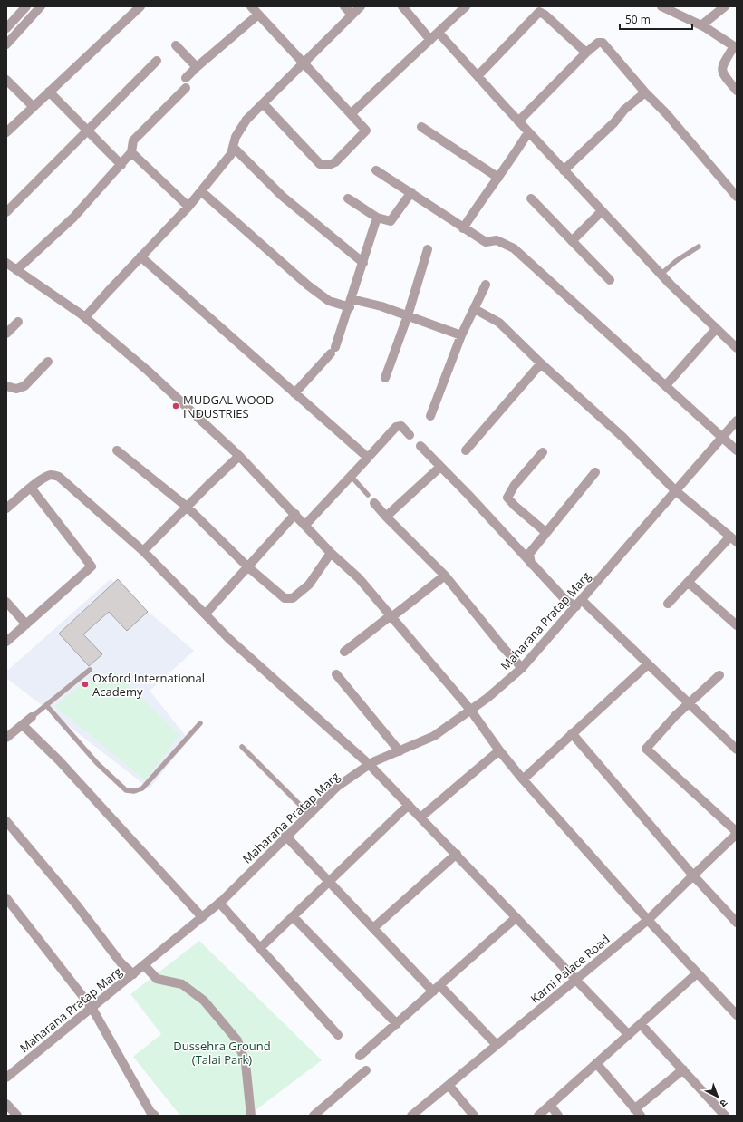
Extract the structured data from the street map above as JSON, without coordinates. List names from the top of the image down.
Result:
{
  "streets": {
    "street": ["Maharana Pratap Marg", "Karni Palace Road"]
  },
  "parks": ["Dussehra Ground (Talai Park)"],
  "places": ["MUDGAL WOOD INDUSTRIES", "Oxford International Academy"],
  "scale_bar": "50 m",
  "north": "bottom right"
}
